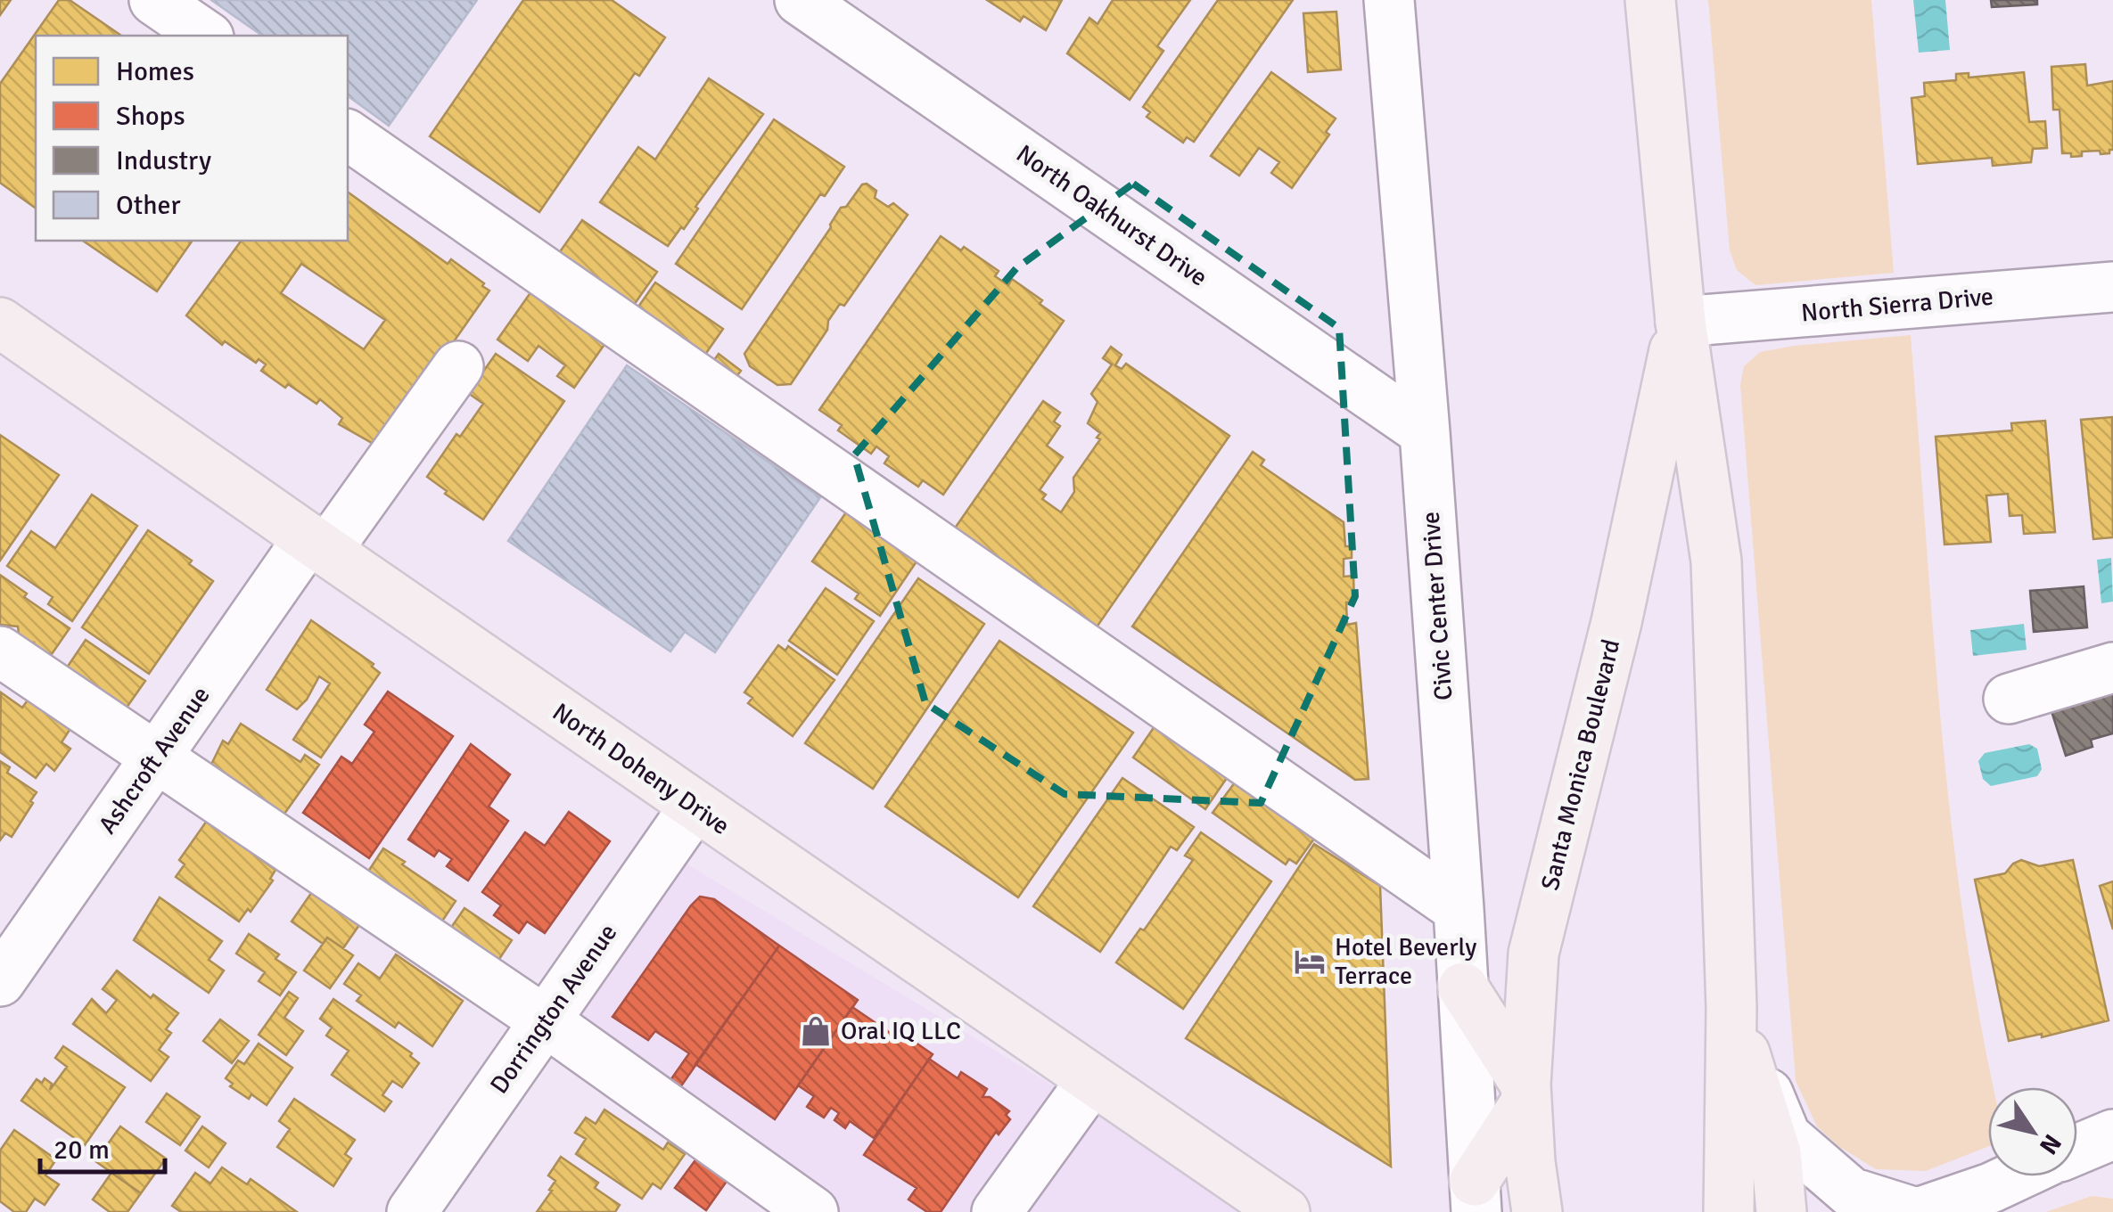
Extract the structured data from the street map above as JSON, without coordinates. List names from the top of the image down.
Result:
{
  "streets": {
    "main road": ["Santa Monica Boulevard", "North Doheny Drive"],
    "street": [
      "North Oakhurst Drive",
      "North Sierra Drive",
      "Civic Center Drive",
      "Ashcroft Avenue",
      "Dorrington Avenue"
    ]
  },
  "crossings": [
    ["North Oakhurst Drive", "Civic Center Drive"],
    ["North Sierra Drive", "Santa Monica Boulevard"],
    ["Ashcroft Avenue", "North Doheny Drive"],
    ["North Doheny Drive", "Dorrington Avenue"]
  ],
  "places": {
    "hotel": ["Hotel Beverly Terrace"],
    "shop": ["Oral IQ LLC"]
  },
  "legend": [
    "Homes",
    "Shops",
    "Industry",
    "Other"
  ],
  "scale_bar": "20 m",
  "north": "bottom right"
}
